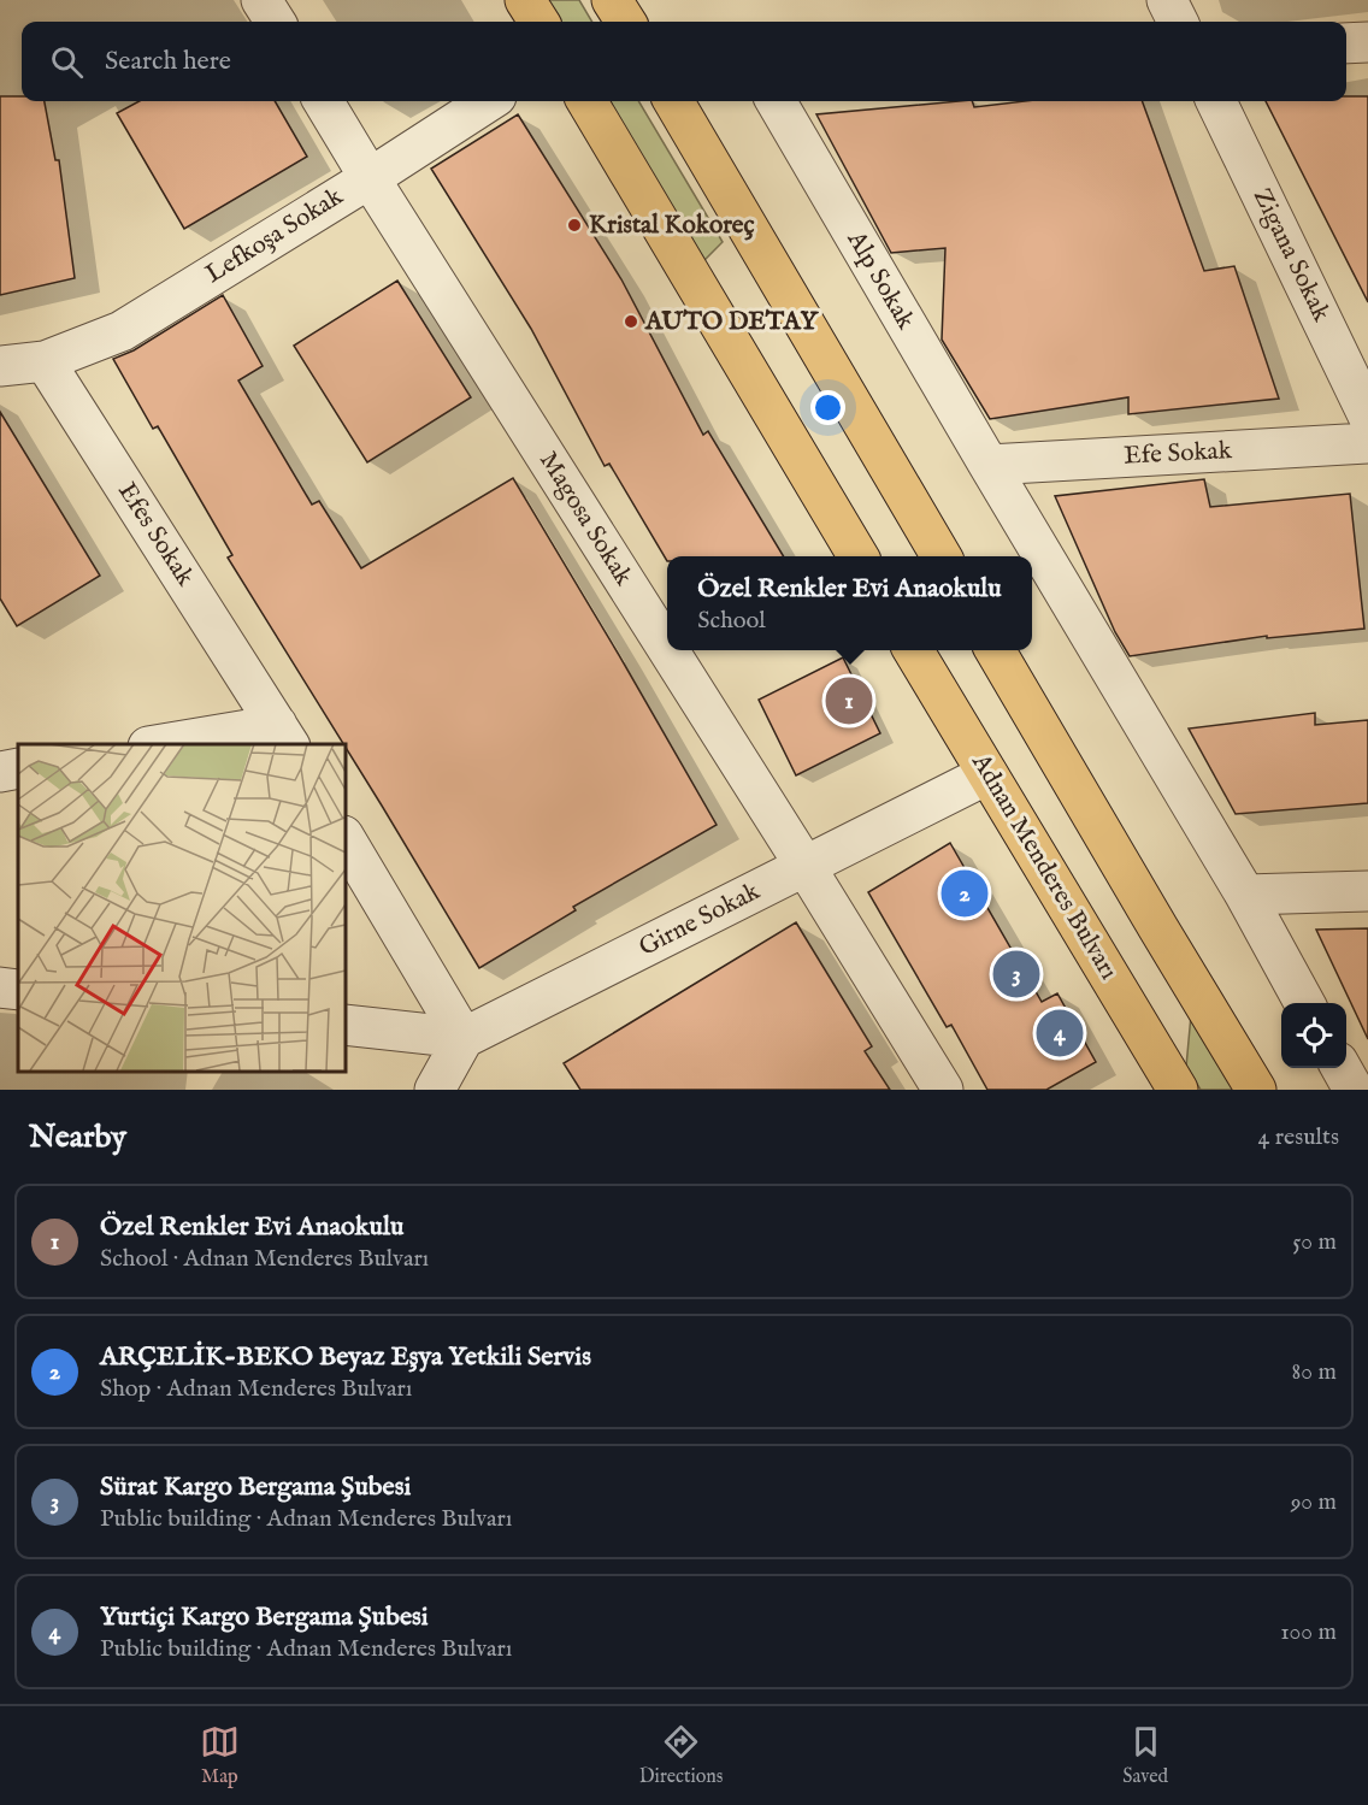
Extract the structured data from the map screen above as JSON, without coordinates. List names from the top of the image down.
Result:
{
  "streets": {
    "main road": ["Adnan Menderes Bulvarı"],
    "street": [
      "Lefkoşa Sokak",
      "Zigana Sokak",
      "Alp Sokak",
      "Efe Sokak",
      "Magosa Sokak",
      "Efes Sokak",
      "Girne Sokak"
    ]
  },
  "crossings": [
    ["Lefkoşa Sokak", "Magosa Sokak"],
    ["Lefkoşa Sokak", "Efes Sokak"],
    ["Alp Sokak", "Efe Sokak"],
    ["Magosa Sokak", "Girne Sokak"],
    ["Adnan Menderes Bulvarı", "Girne Sokak"]
  ],
  "places": ["Kristal Kokoreç", "AUTO DETAY"],
  "page": {
    "search": "Search here",
    "popup": ["Özel Renkler Evi Anaokulu", "School"],
    "pins": [
      "1",
      "2",
      "3",
      "4"
    ],
    "heading": ["Nearby", "4 results"],
    "list": [
      {
        "mark": "1",
        "name": "Özel Renkler Evi Anaokulu",
        "note": "School · Adnan Menderes Bulvarı",
        "value": "50 m"
      },
      {
        "mark": "2",
        "name": "ARÇELİK-BEKO Beyaz Eşya Yetkili Servis",
        "note": "Shop · Adnan Menderes Bulvarı",
        "value": "80 m"
      },
      {
        "mark": "3",
        "name": "Sürat Kargo Bergama Şubesi",
        "note": "Public building · Adnan Menderes Bulvarı",
        "value": "90 m"
      },
      {
        "mark": "4",
        "name": "Yurtiçi Kargo Bergama Şubesi",
        "note": "Public building · Adnan Menderes Bulvarı",
        "value": "100 m"
      }
    ],
    "nav": ["Map", "Directions", "Saved"]
  }
}
